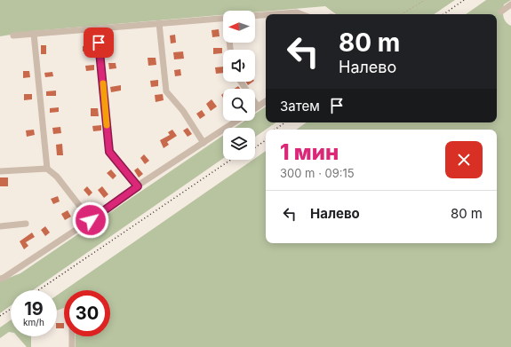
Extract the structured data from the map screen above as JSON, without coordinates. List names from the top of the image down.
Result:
{
  "north": "left",
  "page": {
    "turn": ["80 m", "Налево"],
    "then": "Затем",
    "heading": ["1 мин", "300 m · 09:15"],
    "list": [
      {
        "name": "Налево",
        "value": "80 m"
      }
    ],
    "speed": "19 km/h",
    "limit": "30"
  }
}
